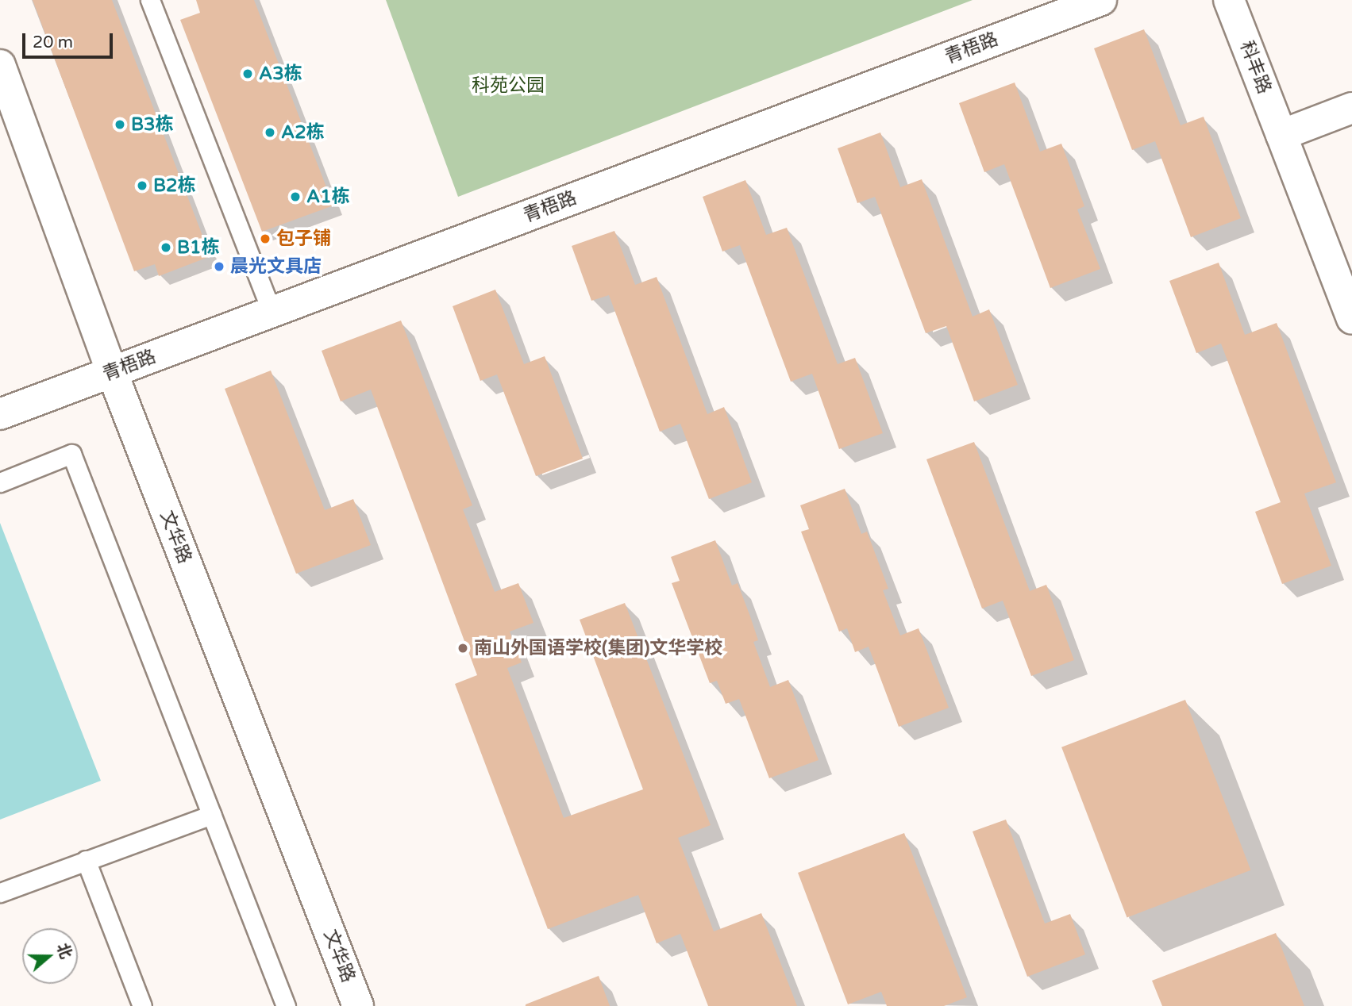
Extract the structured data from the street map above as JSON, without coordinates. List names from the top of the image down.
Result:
{
  "streets": {
    "street": ["青梧路", "科丰路", "文华路"]
  },
  "crossings": [
    ["青梧路", "文华路"]
  ],
  "parks": ["科苑公园"],
  "places": [
    "A3栋",
    "B3栋",
    "A2栋",
    "B2栋",
    "A1栋",
    "包子铺",
    "B1栋",
    "晨光文具店",
    "南山外国语学校(集团)文华学校"
  ],
  "scale_bar": "20 m",
  "north": "right"
}
